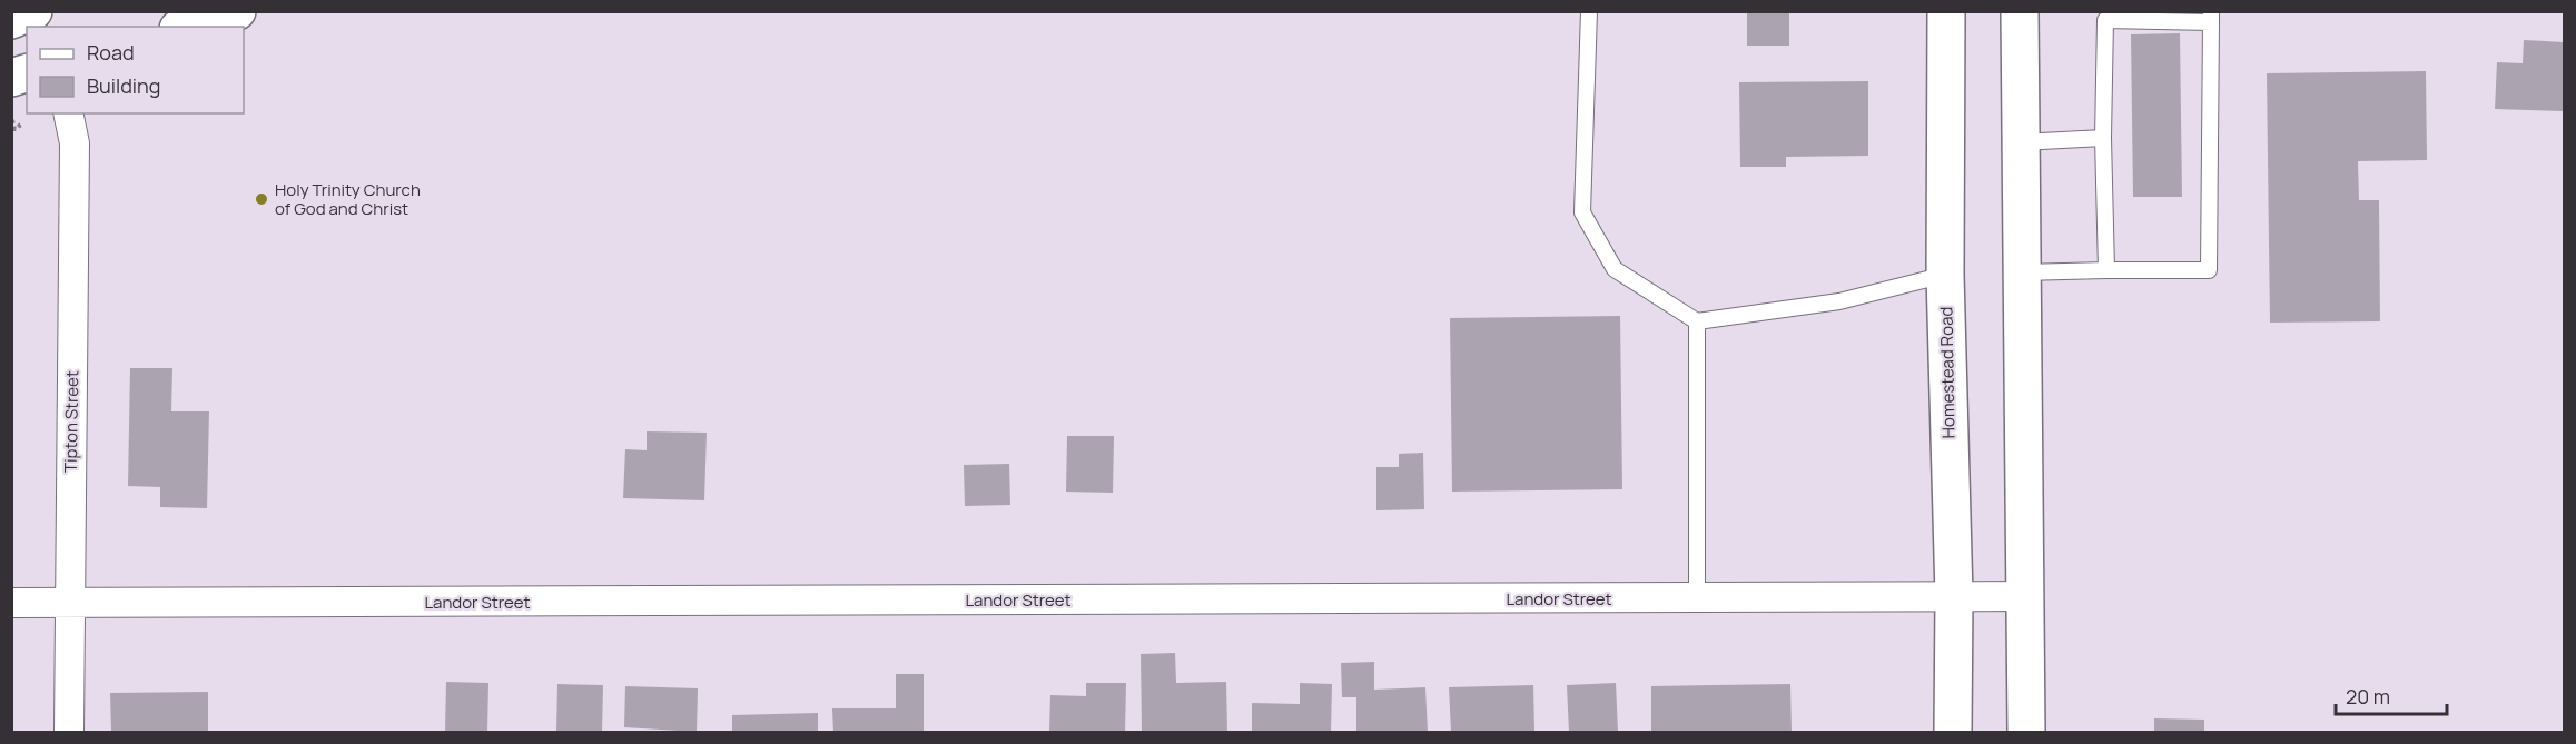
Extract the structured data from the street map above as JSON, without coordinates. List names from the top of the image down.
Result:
{
  "streets": {
    "main road": ["Homestead Road"],
    "street": ["Tipton Street", "Landor Street"]
  },
  "crossings": [
    ["Homestead Road", "Landor Street"],
    ["Tipton Street", "Landor Street"]
  ],
  "places": ["Holy Trinity Church of God and Christ"],
  "legend": ["Road", "Building"],
  "scale_bar": "20 m"
}
